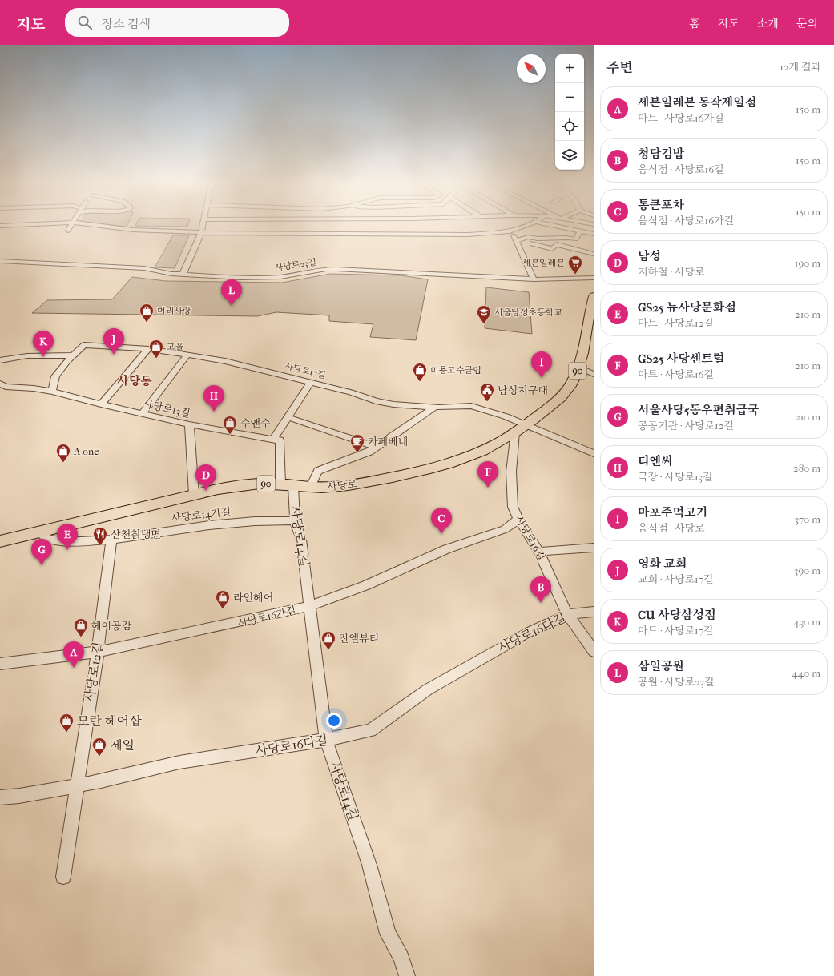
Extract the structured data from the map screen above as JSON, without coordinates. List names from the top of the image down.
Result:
{
  "streets": {
    "main road": ["90", "사당로"],
    "street": [
      "사당로23길",
      "사당로17길",
      "사당로13길",
      "사당로14가길",
      "사당로14길",
      "사당로16길",
      "사당로16가길",
      "사당로16다길",
      "사당로12길"
    ]
  },
  "crossings": [
    ["사당로17길", "사당로"],
    ["사당로17길", "사당로16길"],
    ["사당로", "사당로14길"],
    ["사당로", "사당로16길"],
    ["사당로14가길", "사당로14길"],
    ["사당로14가길", "사당로12길"],
    ["사당로14길", "사당로16가길"],
    ["사당로14길", "사당로16다길"],
    ["사당로16길", "사당로16가길"],
    ["사당로16길", "사당로16다길"],
    ["사당로16가길", "사당로12길"],
    ["사당로16다길", "사당로12길"]
  ],
  "districts": ["사당동"],
  "places": {
    "supermarket": ["세븐일레븐"],
    "shop": [
      "머리사랑",
      "고울",
      "미용고수클럽",
      "수앤수",
      "A one",
      "라인헤어",
      "헤어공감",
      "진엘뷰티",
      "모란 헤어샵",
      "제일"
    ],
    "school or university": ["서울남성초등학교"],
    "public building": ["남성지구대"],
    "cafe": ["카페베네"],
    "restaurant": ["산천칡냉면"]
  },
  "north": "top left",
  "page": {
    "header": "지도",
    "search": "장소 검색",
    "nav": [
      "홈",
      "지도",
      "소개",
      "문의"
    ],
    "heading": ["주변", "12개 결과"],
    "map_buttons": ["+", "−"],
    "list": [
      {
        "mark": "A",
        "name": "세븐일레븐 동작제일점",
        "note": "마트 · 사당로16가길",
        "value": "150 m"
      },
      {
        "mark": "B",
        "name": "청담김밥",
        "note": "음식점 · 사당로16길",
        "value": "150 m"
      },
      {
        "mark": "C",
        "name": "통큰포차",
        "note": "음식점 · 사당로16가길",
        "value": "150 m"
      },
      {
        "mark": "D",
        "name": "남성",
        "note": "지하철 · 사당로",
        "value": "190 m"
      },
      {
        "mark": "E",
        "name": "GS25 뉴사당문화점",
        "note": "마트 · 사당로12길",
        "value": "210 m"
      },
      {
        "mark": "F",
        "name": "GS25 사당센트럴",
        "note": "마트 · 사당로16길",
        "value": "210 m"
      },
      {
        "mark": "G",
        "name": "서울사당5동우편취급국",
        "note": "공공기관 · 사당로12길",
        "value": "210 m"
      },
      {
        "mark": "H",
        "name": "티엔씨",
        "note": "극장 · 사당로13길",
        "value": "280 m"
      },
      {
        "mark": "I",
        "name": "마포주먹고기",
        "note": "음식점 · 사당로",
        "value": "370 m"
      },
      {
        "mark": "J",
        "name": "영화 교회",
        "note": "교회 · 사당로17길",
        "value": "390 m"
      },
      {
        "mark": "K",
        "name": "CU 사당삼성점",
        "note": "마트 · 사당로17길",
        "value": "430 m"
      },
      {
        "mark": "L",
        "name": "삼일공원",
        "note": "공원 · 사당로23길",
        "value": "440 m"
      }
    ],
    "pins": [
      "L",
      "J",
      "K",
      "I",
      "H",
      "F",
      "D",
      "C",
      "E",
      "G",
      "B",
      "A"
    ]
  }
}
